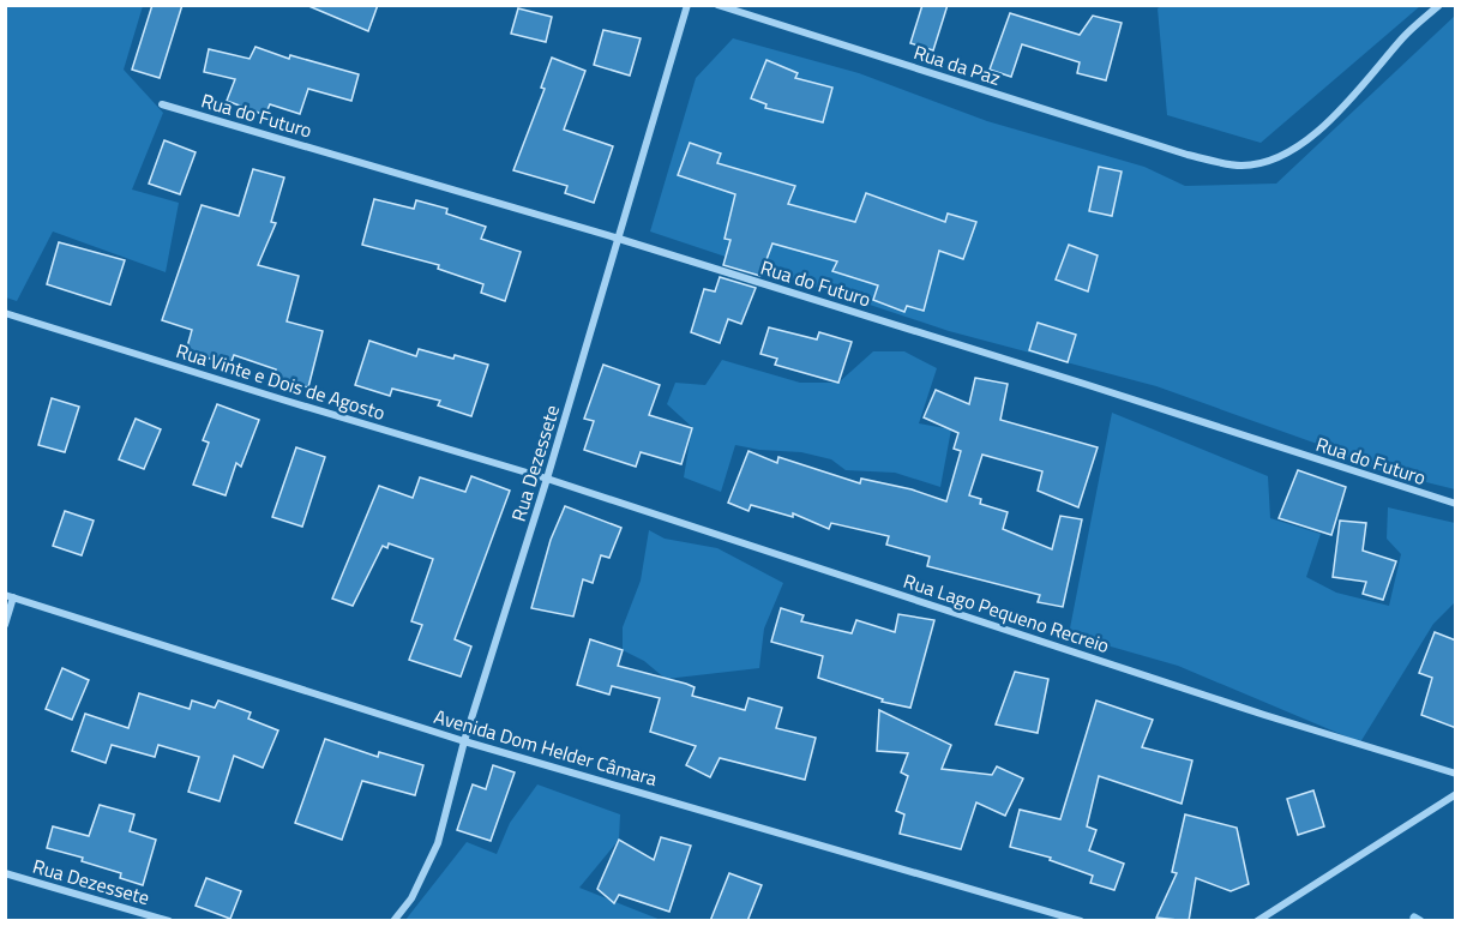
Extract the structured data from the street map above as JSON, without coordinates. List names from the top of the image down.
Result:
{
  "streets": {
    "street": [
      "Rua da Paz",
      "Rua do Futuro",
      "Rua Vinte e Dois de Agosto",
      "Rua Dezessete",
      "Rua Lago Pequeno Recreio",
      "Avenida Dom Helder Câmara"
    ]
  },
  "crossings": [
    ["Rua do Futuro", "Rua Dezessete"],
    ["Rua Vinte e Dois de Agosto", "Rua Dezessete"],
    ["Rua Vinte e Dois de Agosto", "Rua Lago Pequeno Recreio"],
    ["Rua Dezessete", "Rua Lago Pequeno Recreio"],
    ["Rua Dezessete", "Avenida Dom Helder Câmara"]
  ]
}
